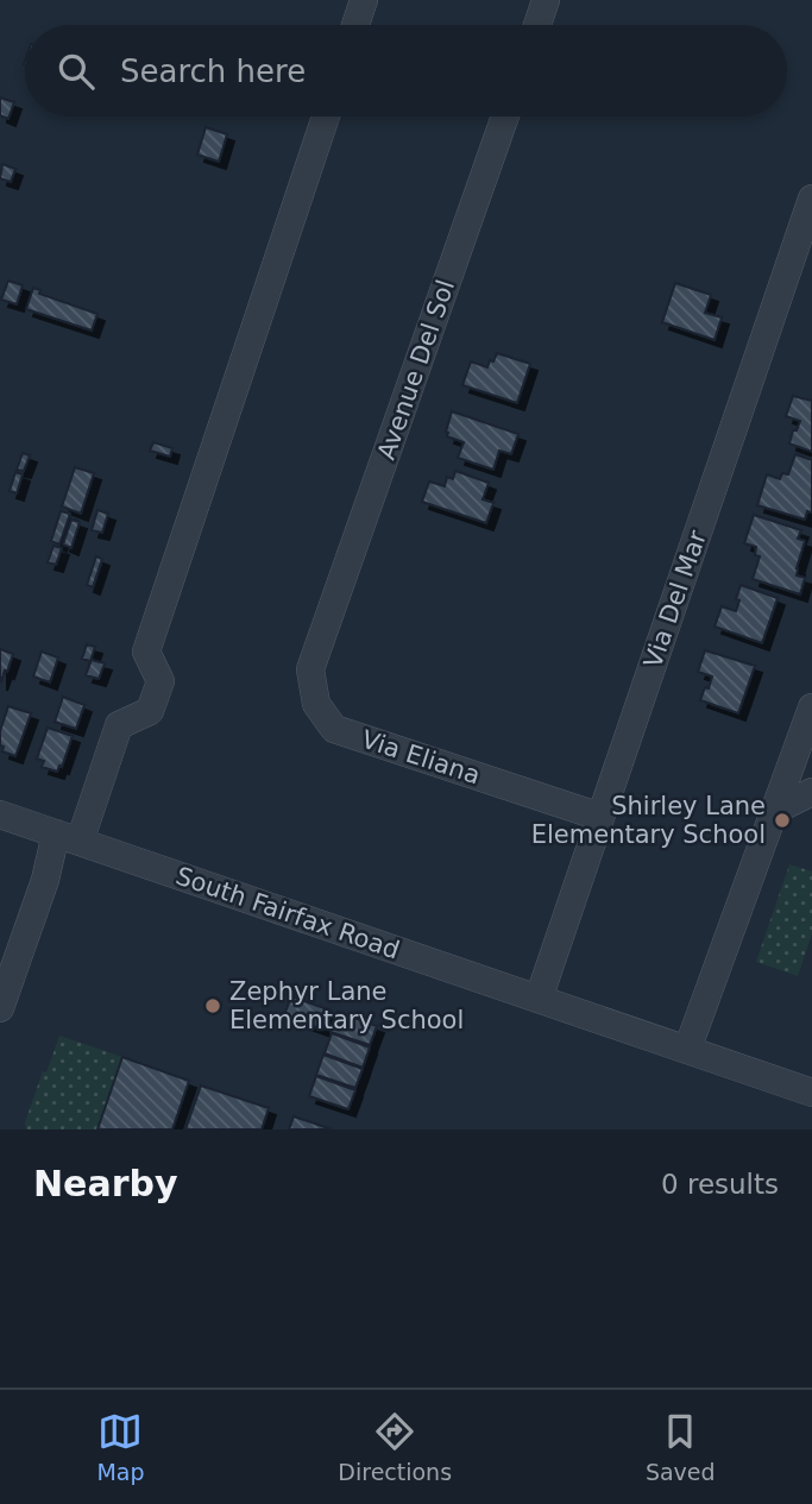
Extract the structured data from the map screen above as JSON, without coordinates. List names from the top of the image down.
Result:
{
  "streets": {
    "street": [
      "Avenue Del Sol",
      "Via Del Mar",
      "Via Eliana",
      "South Fairfax Road"
    ]
  },
  "crossings": [
    ["Avenue Del Sol", "Via Eliana"],
    ["Via Del Mar", "Via Eliana"],
    ["Via Del Mar", "South Fairfax Road"]
  ],
  "places": ["Shirley Lane Elementary School", "Zephyr Lane Elementary School"],
  "page": {
    "search": "Search here",
    "heading": ["Nearby", "0 results"],
    "nav": ["Map", "Directions", "Saved"]
  }
}
